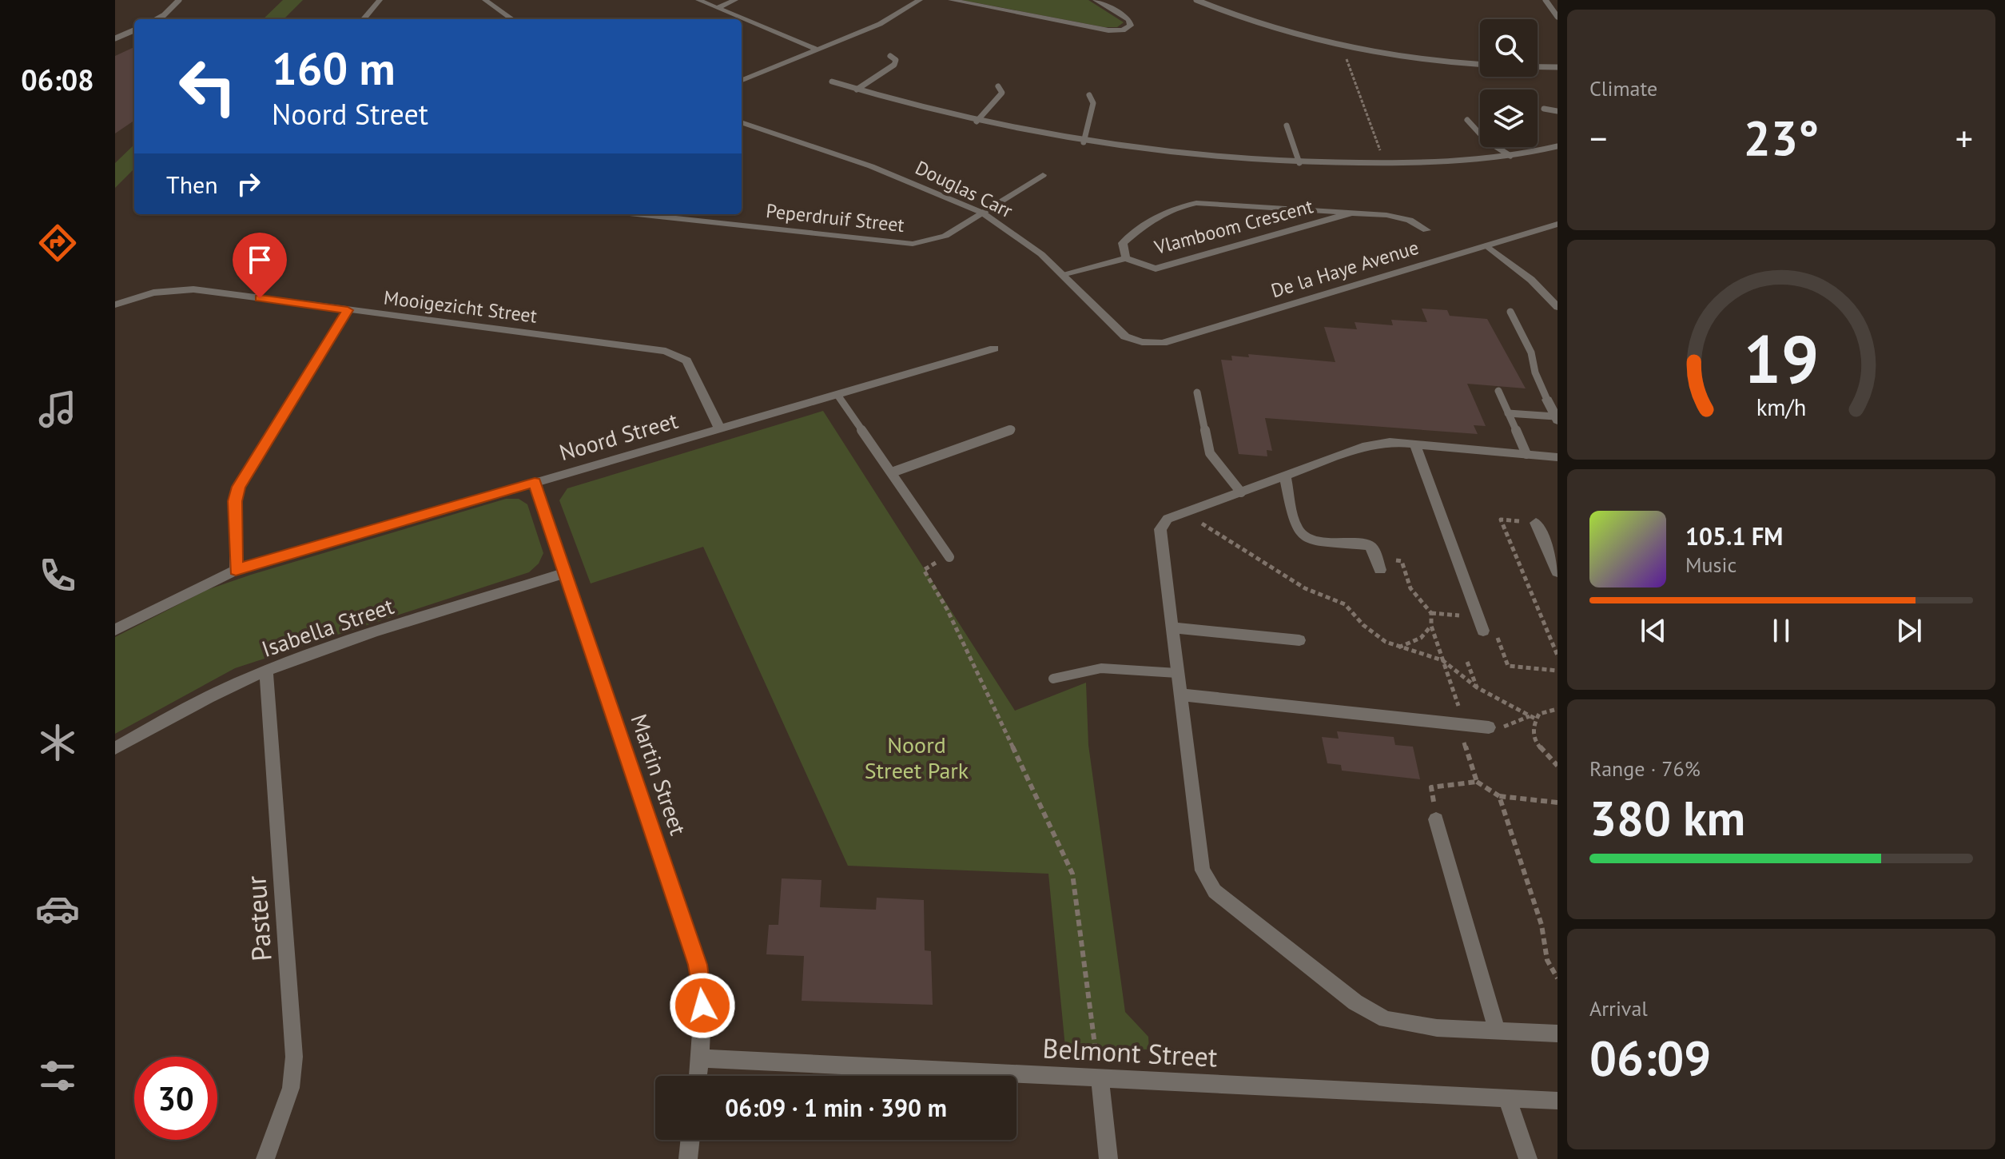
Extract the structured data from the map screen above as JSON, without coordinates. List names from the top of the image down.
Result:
{
  "streets": {
    "street": [
      "Douglas Carr",
      "Peperdruif Street",
      "Vlamboom Crescent",
      "De la Haye Avenue",
      "Mooigezicht Street",
      "Noord Street",
      "Isabella Street",
      "Martin Street",
      "Pasteur",
      "Belmont Street"
    ]
  },
  "crossings": [
    ["Douglas Carr", "Peperdruif Street"],
    ["Douglas Carr", "Vlamboom Crescent"],
    ["Douglas Carr", "De la Haye Avenue"],
    ["Mooigezicht Street", "Noord Street"],
    ["Noord Street", "Martin Street"],
    ["Isabella Street", "Martin Street"],
    ["Isabella Street", "Pasteur"],
    ["Martin Street", "Belmont Street"]
  ],
  "parks": ["Noord Street Park"],
  "page": {
    "tabs": "06:08",
    "tile": [
      "Climate",
      ["Range · 76%", "380 km"],
      ["Arrival", "06:09"]
    ],
    "turn": ["160 m", "Noord Street"],
    "heat": ["−", "23°", "+"],
    "then": "Then",
    "song": ["105.1 FM", "Music"],
    "limit": "30",
    "trip": "06:09 · 1 min · 390 m",
    "gauge": ["19", "km/h"]
  }
}
